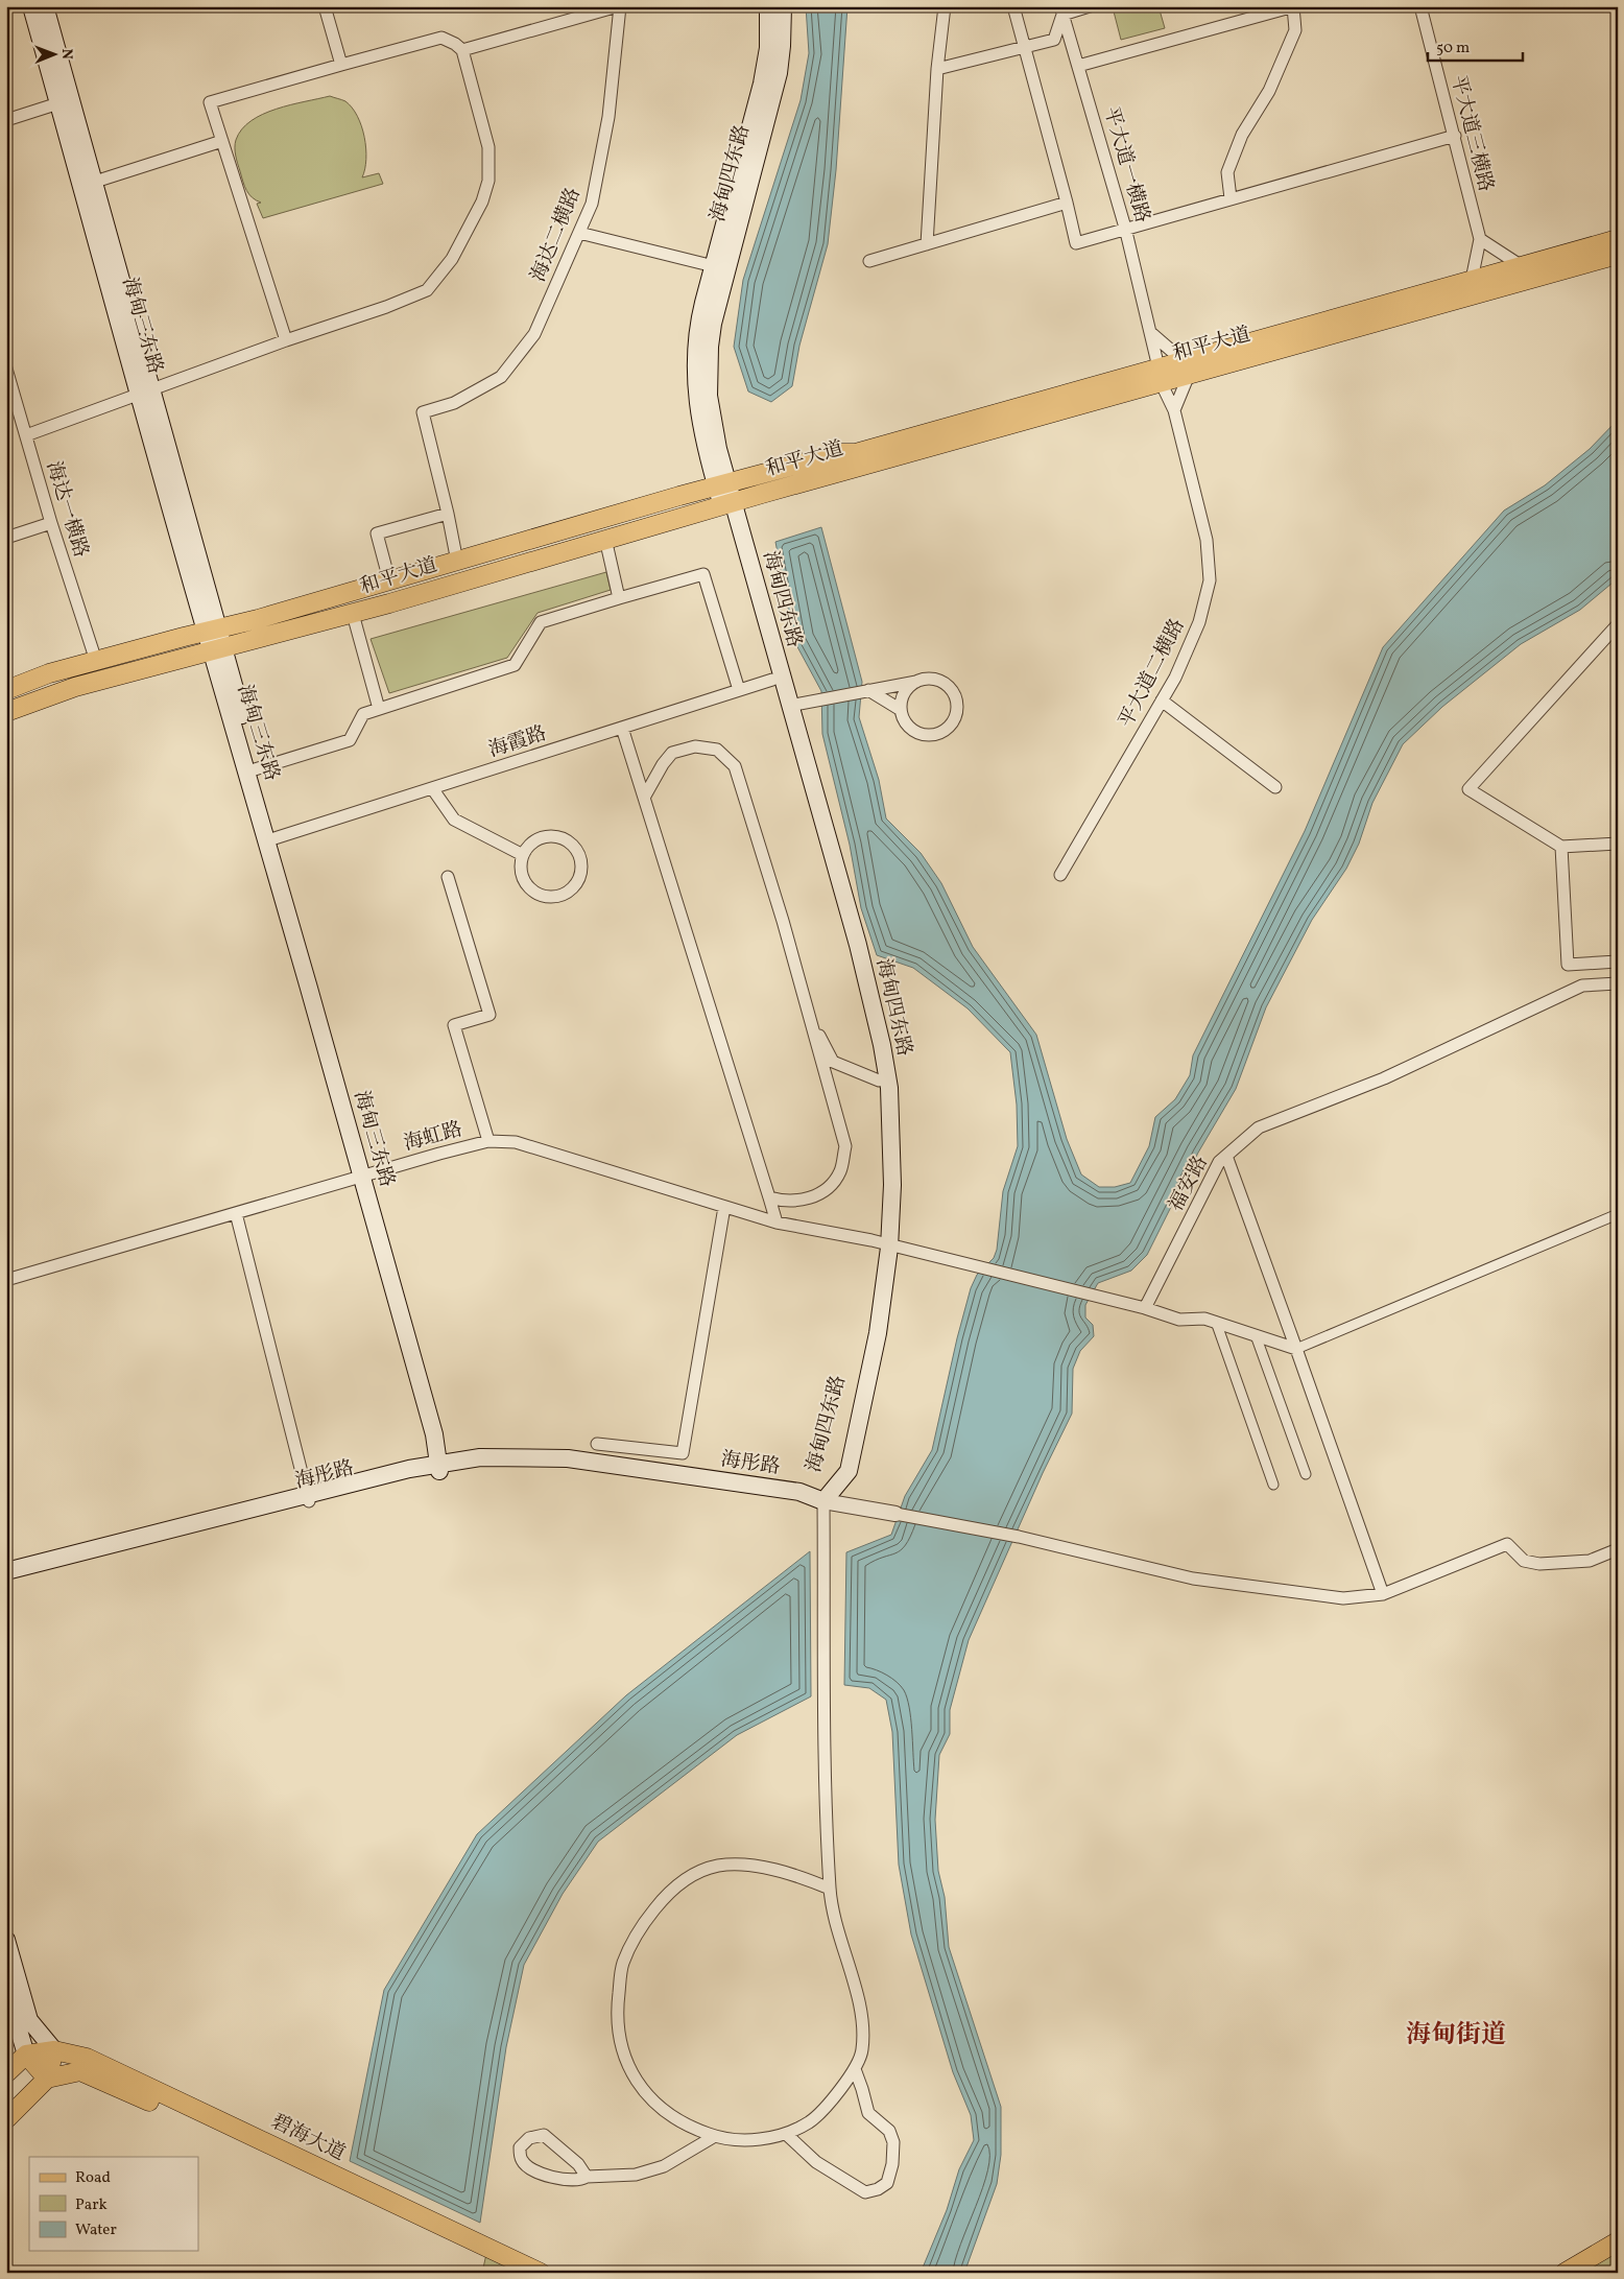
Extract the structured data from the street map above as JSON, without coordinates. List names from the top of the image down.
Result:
{
  "streets": {
    "main road": [
      "海甸四东路",
      "海甸三东路",
      "和平大道",
      "海彤路",
      "碧海大道"
    ],
    "street": [
      "平大道三横路",
      "平大道一横路",
      "海达二横路",
      "海达一横路",
      "平大道二横路",
      "海霞路",
      "海虹路",
      "福安路"
    ]
  },
  "crossings": [
    ["平大道一横路", "和平大道"],
    ["平大道一横路", "平大道二横路"],
    ["海甸四东路", "和平大道"],
    ["海甸四东路", "海霞路"],
    ["海甸四东路", "海虹路"],
    ["海甸四东路", "海彤路"],
    ["海甸三东路", "和平大道"],
    ["海甸三东路", "海虹路"],
    ["和平大道", "海达一横路"],
    ["和平大道", "平大道二横路"]
  ],
  "districts": ["海甸街道"],
  "legend": ["Road", "Park", "Water"],
  "scale_bar": "50 m",
  "north": "right"
}
